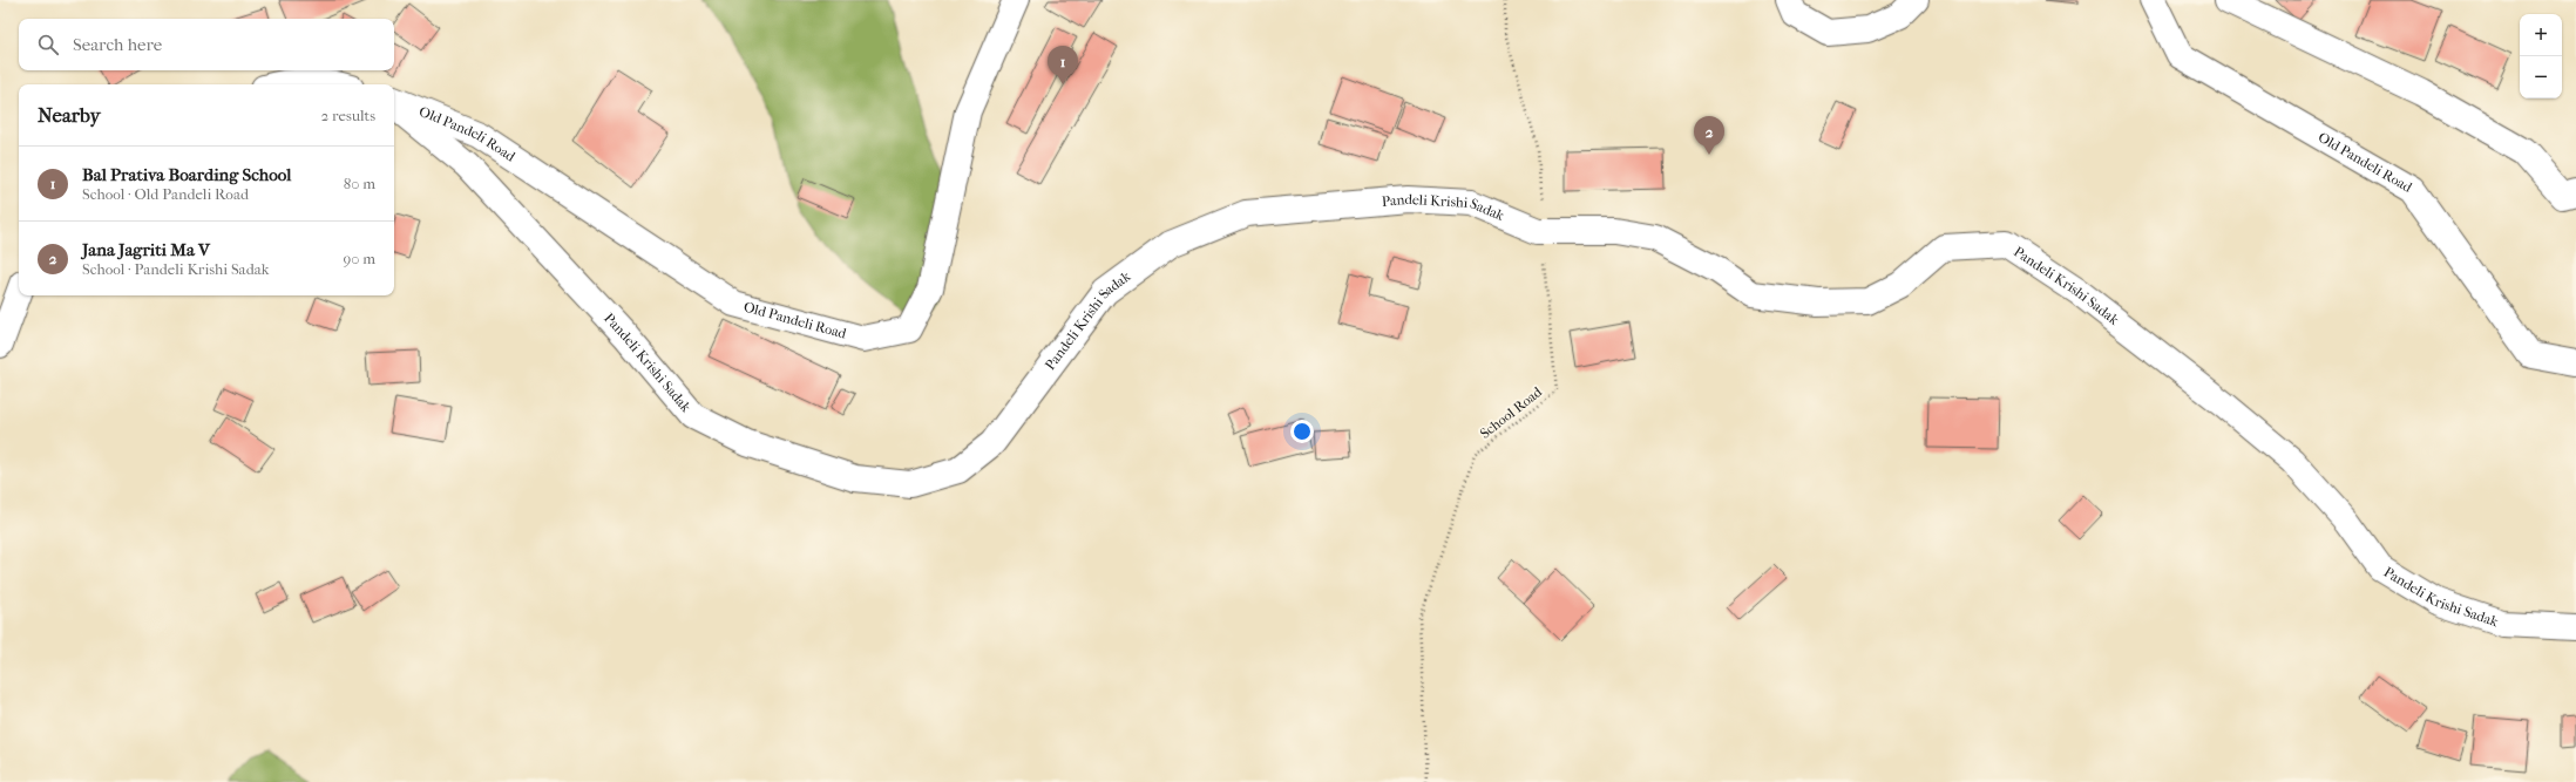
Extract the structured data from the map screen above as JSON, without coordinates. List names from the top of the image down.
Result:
{
  "streets": {
    "street": ["Old Pandeli Road", "Pandeli Krishi Sadak"],
    "path": ["School Road"]
  },
  "crossings": [
    ["Pandeli Krishi Sadak", "School Road"]
  ],
  "page": {
    "map_buttons": ["+", "−"],
    "search": "Search here",
    "pins": ["1", "2"],
    "heading": ["Nearby", "2 results"],
    "list": [
      {
        "mark": "1",
        "name": "Bal Prativa Boarding School",
        "note": "School · Old Pandeli Road",
        "value": "80 m"
      },
      {
        "mark": "2",
        "name": "Jana Jagriti Ma V",
        "note": "School · Pandeli Krishi Sadak",
        "value": "90 m"
      }
    ]
  }
}
